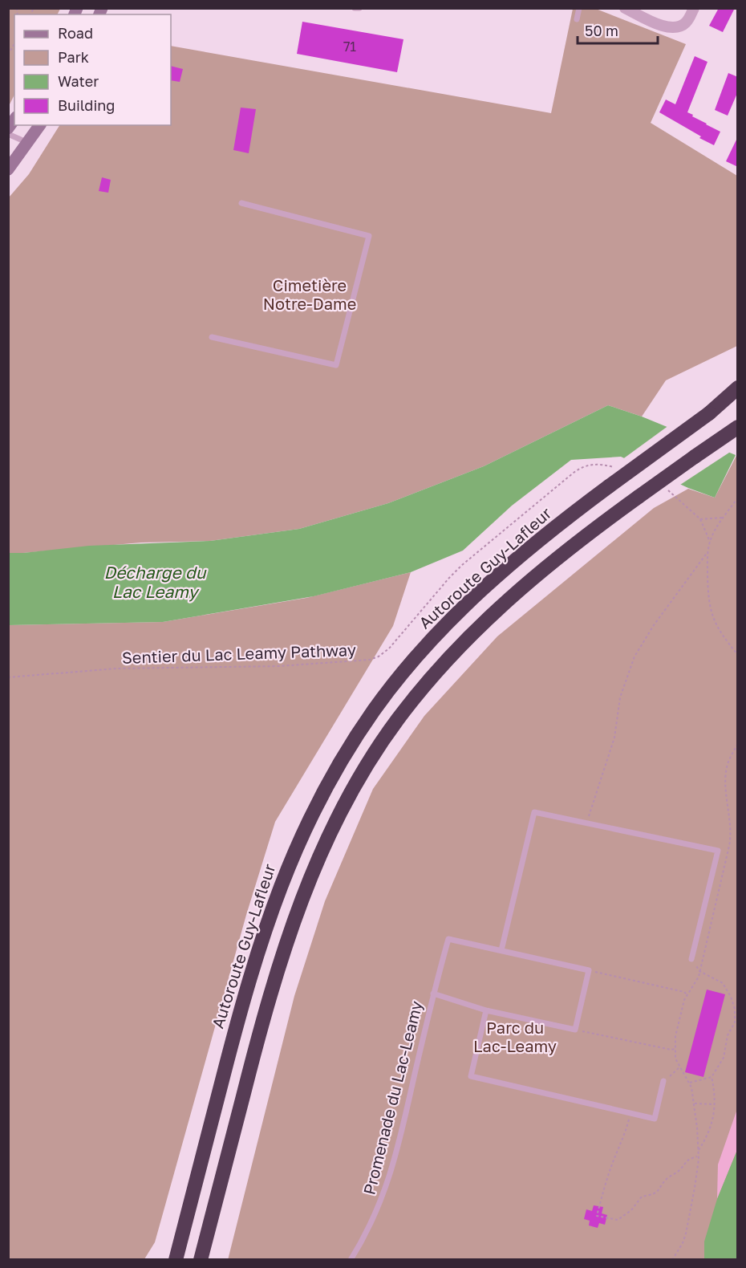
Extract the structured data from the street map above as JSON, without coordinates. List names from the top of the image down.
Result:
{
  "streets": {
    "highway": ["Autoroute Guy-Lafleur"],
    "lane": ["Promenade du Lac-Leamy"],
    "path": ["Sentier du Lac Leamy Pathway"]
  },
  "water": ["Décharge du Lac Leamy"],
  "parks": ["Cimetière Notre-Dame", "Parc du Lac-Leamy"],
  "house_numbers": ["71"],
  "legend": [
    "Road",
    "Park",
    "Water",
    "Building"
  ],
  "scale_bar": "50 m"
}
